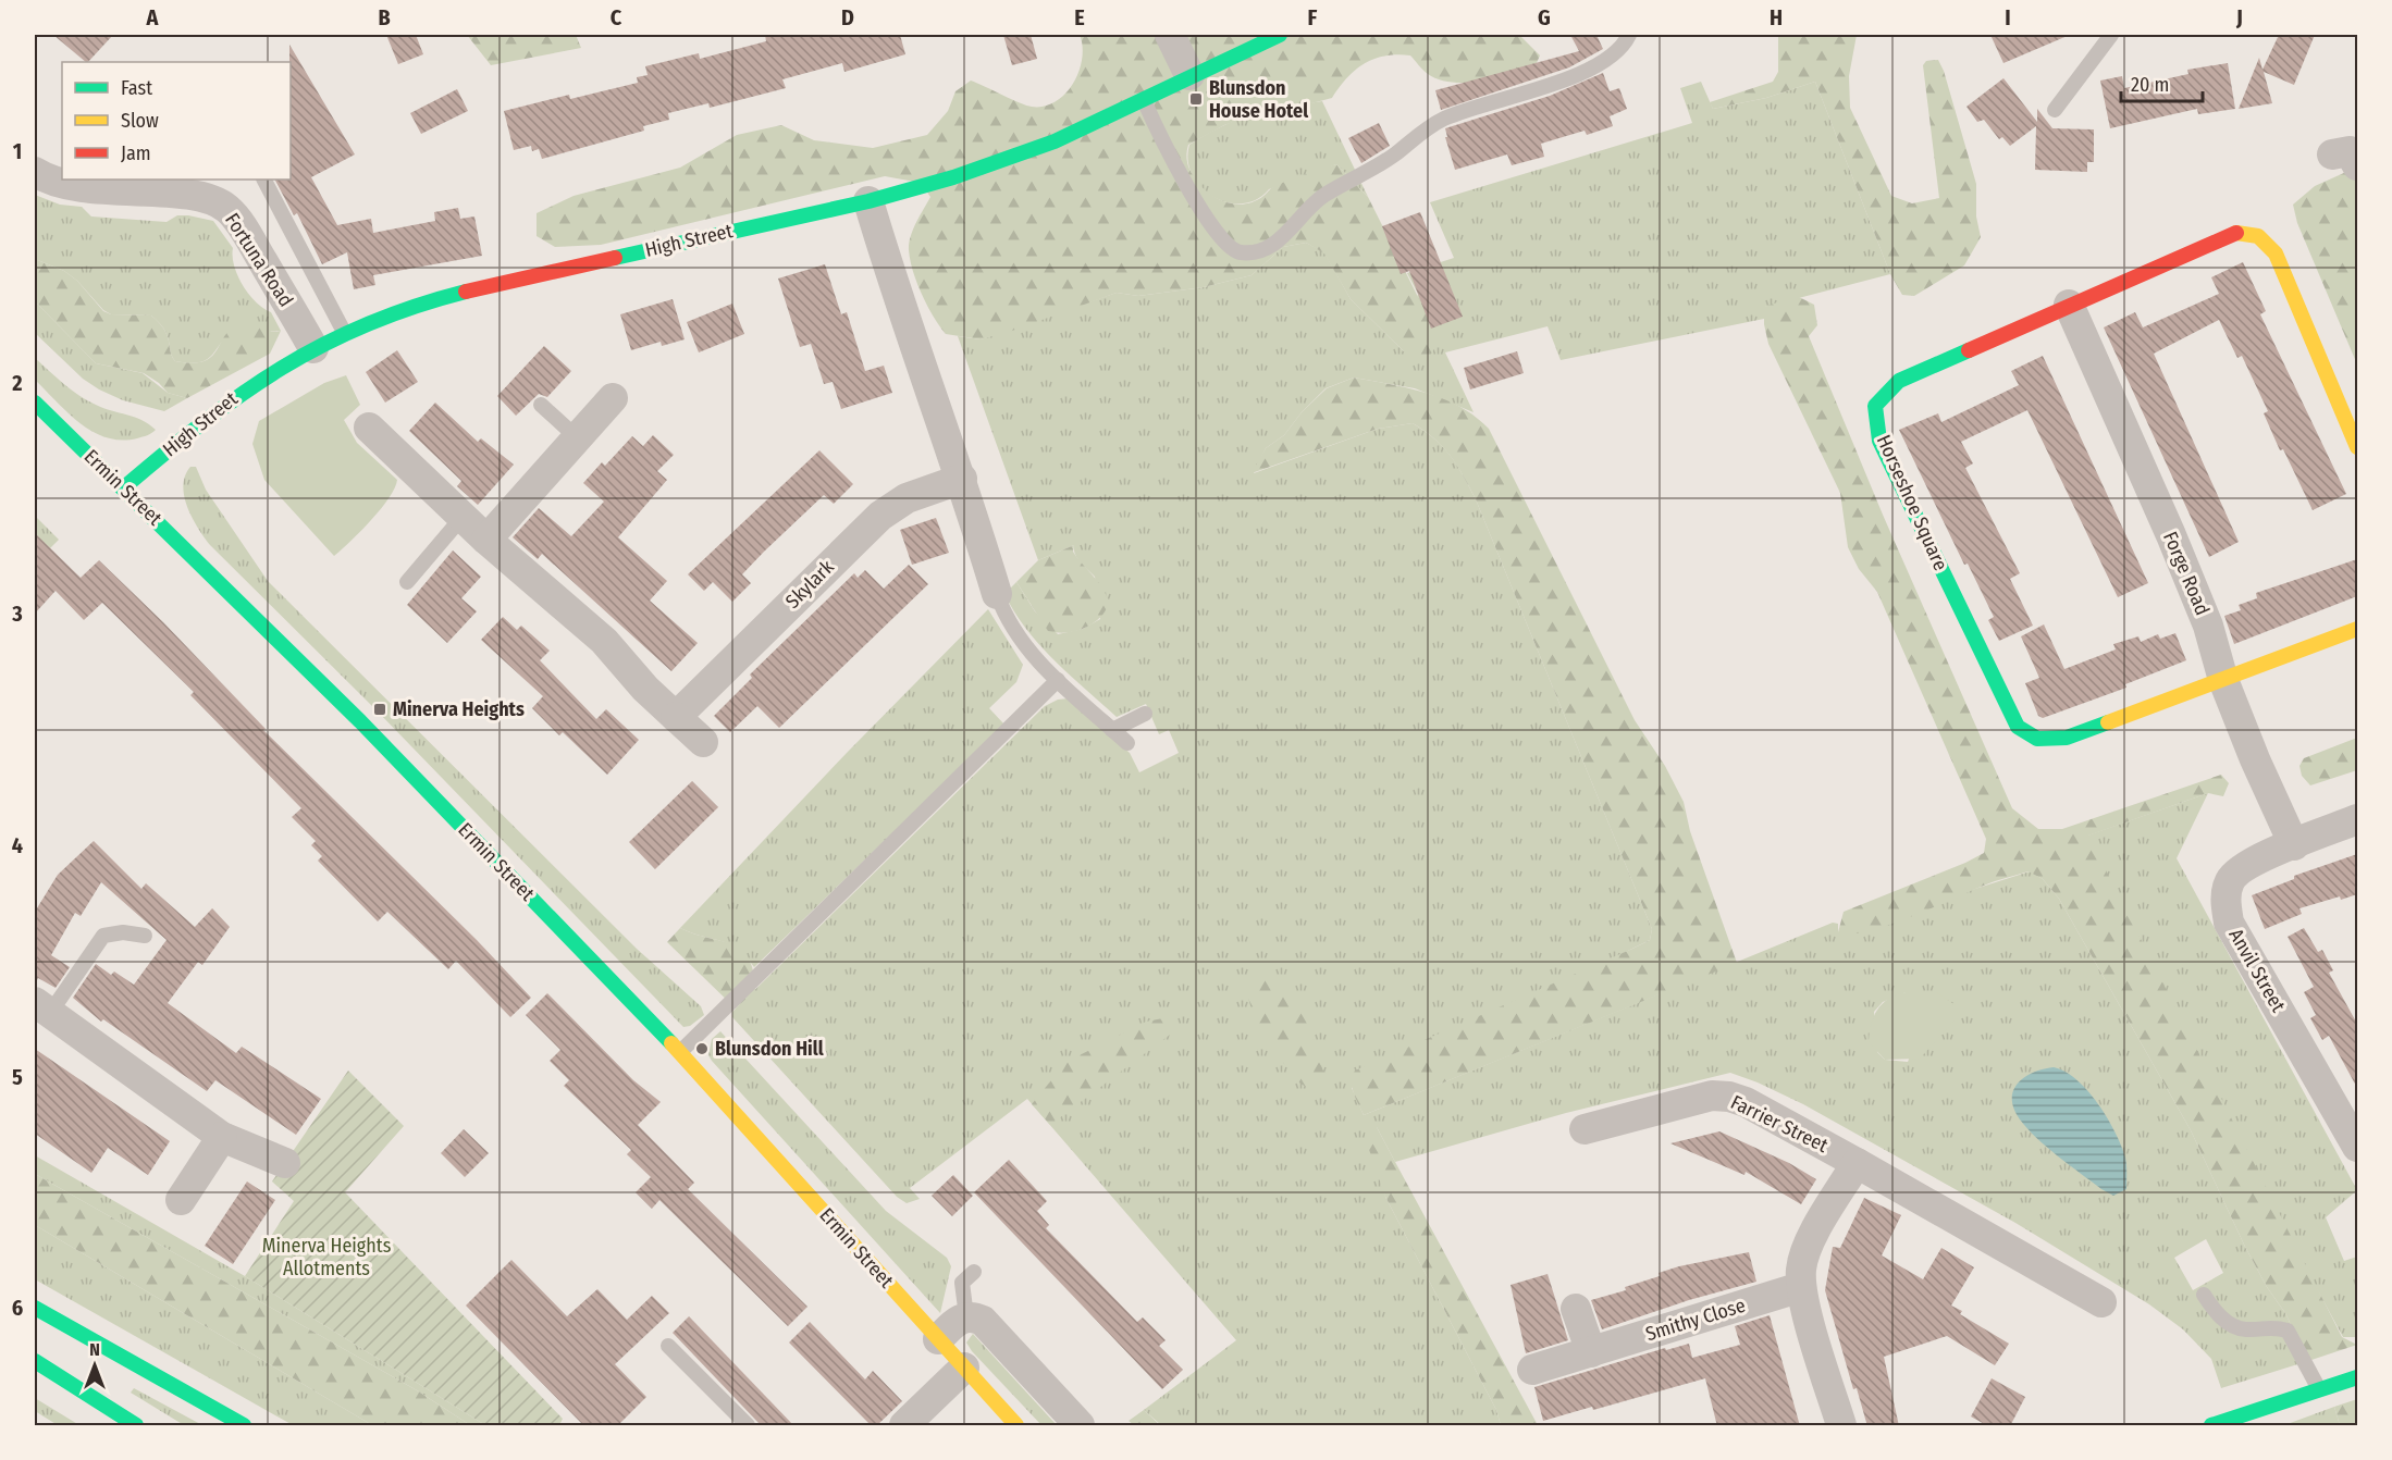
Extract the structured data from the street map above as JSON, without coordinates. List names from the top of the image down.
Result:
{
  "streets": {
    "main road": ["High Street", "Ermin Street", "Horseshoe Square"],
    "street": [
      "Fortuna Road",
      "Forge Road",
      "Skylark",
      "Anvil Street",
      "Farrier Street",
      "Smithy Close"
    ]
  },
  "crossings": [
    ["High Street", "Fortuna Road"],
    ["High Street", "Ermin Street"],
    ["Horseshoe Square", "Forge Road"],
    ["Forge Road", "Anvil Street"]
  ],
  "parks": ["Minerva Heights Allotments"],
  "places": {
    "transit": ["Blunsdon House Hotel", "Minerva Heights"],
    "other": ["Blunsdon Hill"]
  },
  "legend": ["Fast", "Slow", "Jam"],
  "scale_bar": "20 m",
  "north": "top",
  "grid": {
    "columns": [
      "A",
      "B",
      "C",
      "D",
      "E",
      "F",
      "G",
      "H",
      "I",
      "J"
    ],
    "rows": [
      "1",
      "2",
      "3",
      "4",
      "5",
      "6"
    ]
  }
}
